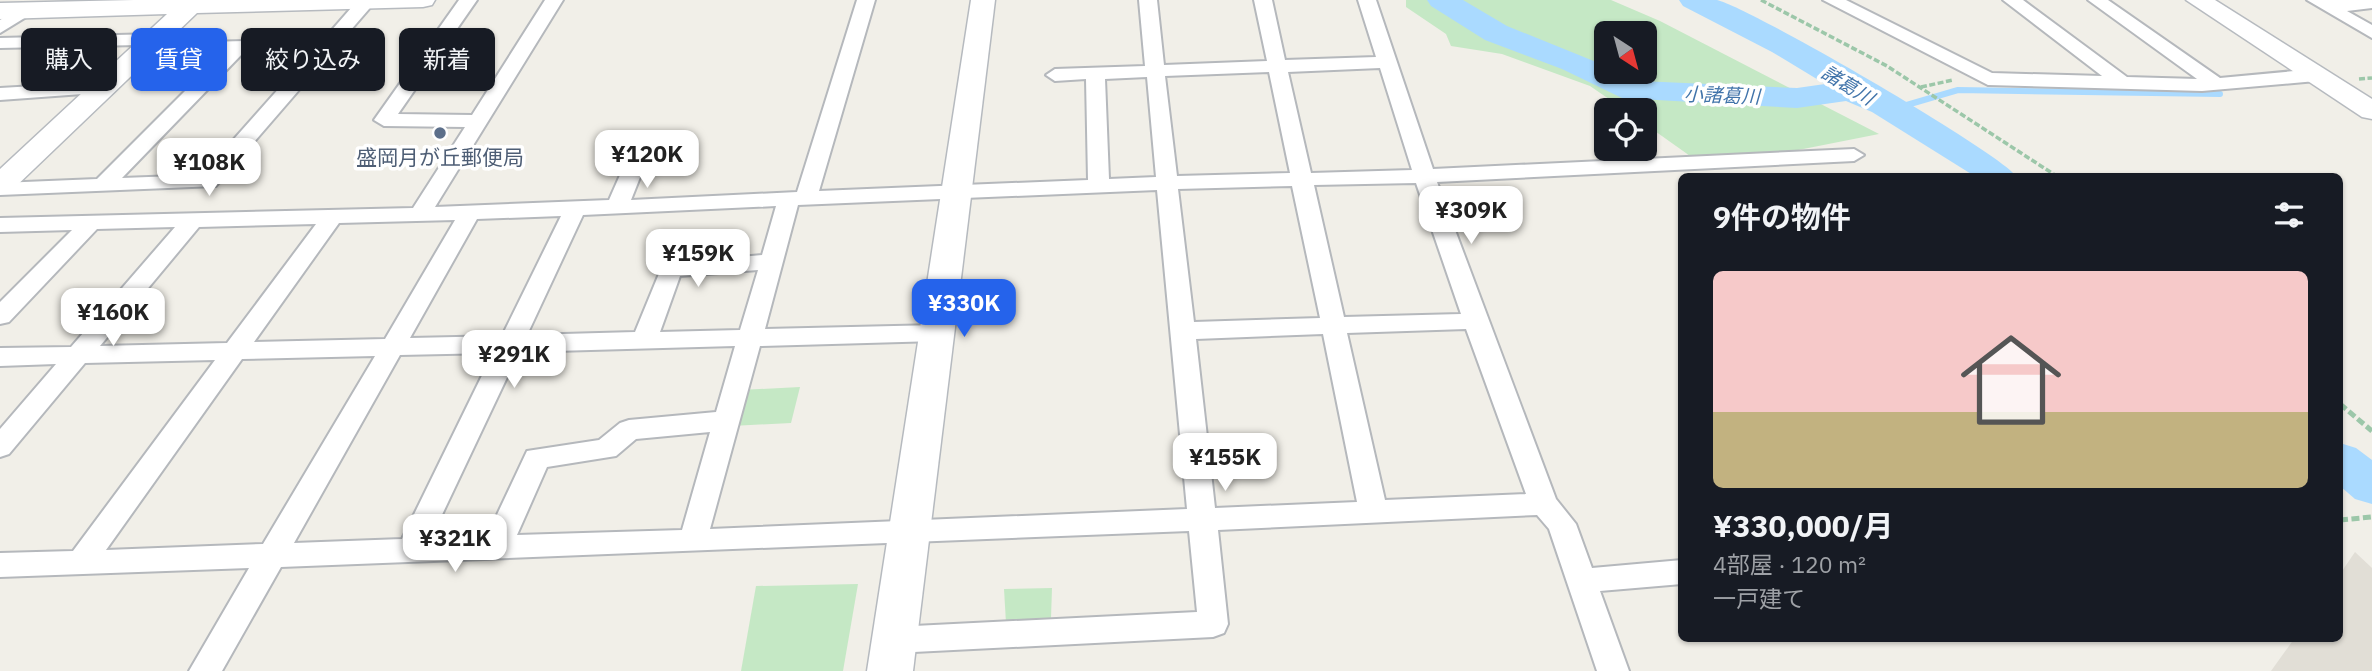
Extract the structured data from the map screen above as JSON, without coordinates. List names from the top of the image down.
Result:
{
  "water": ["諸葛川", "小諸葛川"],
  "places": ["盛岡月が丘郵便局"],
  "north": "bottom right",
  "page": {
    "chip": [
      "購入",
      "賃貸",
      "絞り込み",
      "新着"
    ],
    "price": [
      "¥120K",
      "¥108K",
      "¥309K",
      "¥159K",
      "¥330K",
      "¥160K",
      "¥291K",
      "¥155K",
      "¥321K"
    ],
    "heading": "9件の物件",
    "list": [
      {
        "name": "¥330,000/月",
        "note": "4部屋 · 120 m² · 一戸建て"
      }
    ]
  }
}
